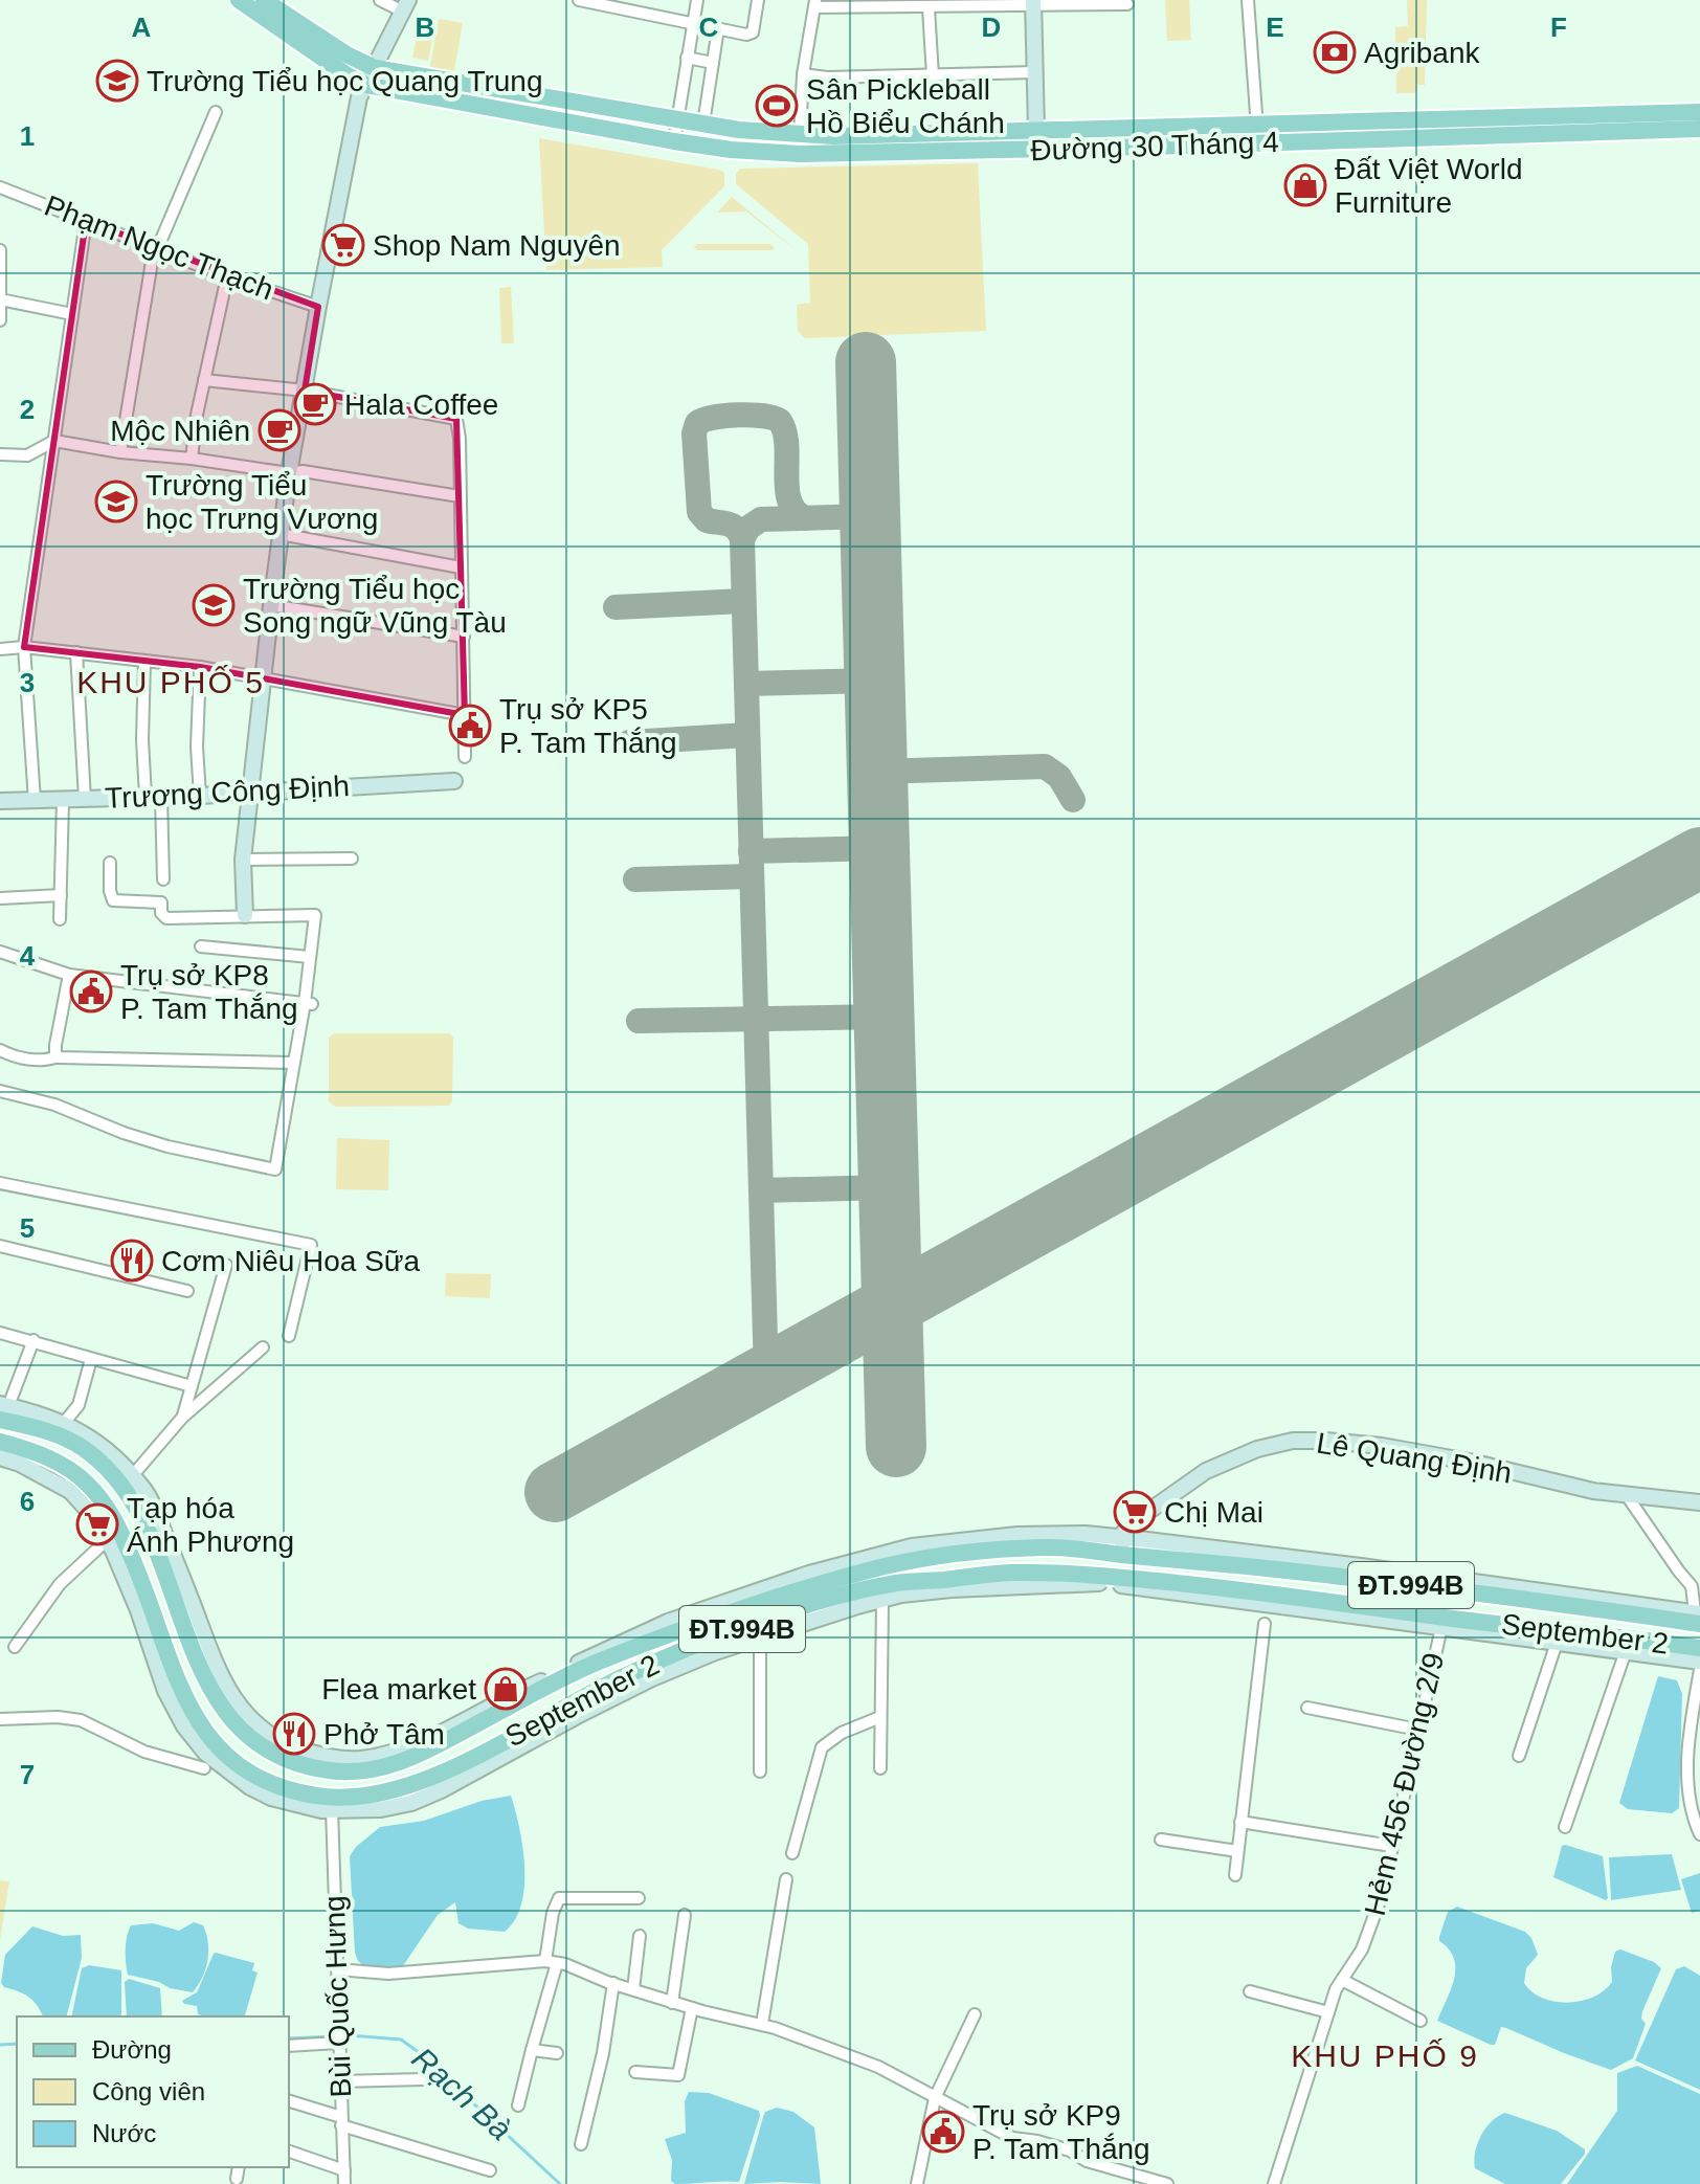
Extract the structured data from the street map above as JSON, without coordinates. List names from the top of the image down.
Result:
{
  "streets": {
    "main road": [
      "Đường 30 Tháng 4",
      "Trương Công Định",
      "Lê Quang Định",
      "ĐT.994B",
      "September 2"
    ],
    "street": ["Phạm Ngọc Thạch", "Hẻm 456 Đường 2/9", "Bùi Quốc Hưng"]
  },
  "crossings": [
    ["Lê Quang Định", "September 2"],
    ["September 2", "Hẻm 456 Đường 2/9"],
    ["September 2", "Bùi Quốc Hưng"]
  ],
  "districts": ["KHU PHỐ 5", "KHU PHỐ 9"],
  "water": ["Rạch Bà"],
  "places": {
    "bank": ["Agribank"],
    "school or university": ["Trường Tiểu học Quang Trung", "Trường Tiểu học Trưng Vương", "Trường Tiểu học Song ngữ Vũng Tàu"],
    "sports": ["Sân Pickleball Hồ Biểu Chánh"],
    "shop": ["Đất Việt World Furniture", "Flea market"],
    "supermarket": ["Shop Nam Nguyên", "Chị Mai", "Tạp hóa Ánh Phương"],
    "cafe": ["Hala Coffee", "Mộc Nhiên"],
    "public building": ["Trụ sở KP5 P. Tam Thắng", "Trụ sở KP8 P. Tam Thắng", "Trụ sở KP9 P. Tam Thắng"],
    "restaurant": ["Cơm Niêu Hoa Sữa", "Phở Tâm"]
  },
  "legend": ["Đường", "Công viên", "Nước"],
  "grid": {
    "columns": [
      "A",
      "B",
      "C",
      "D",
      "E",
      "F"
    ],
    "rows": [
      "1",
      "2",
      "3",
      "4",
      "5",
      "6",
      "7"
    ]
  }
}
